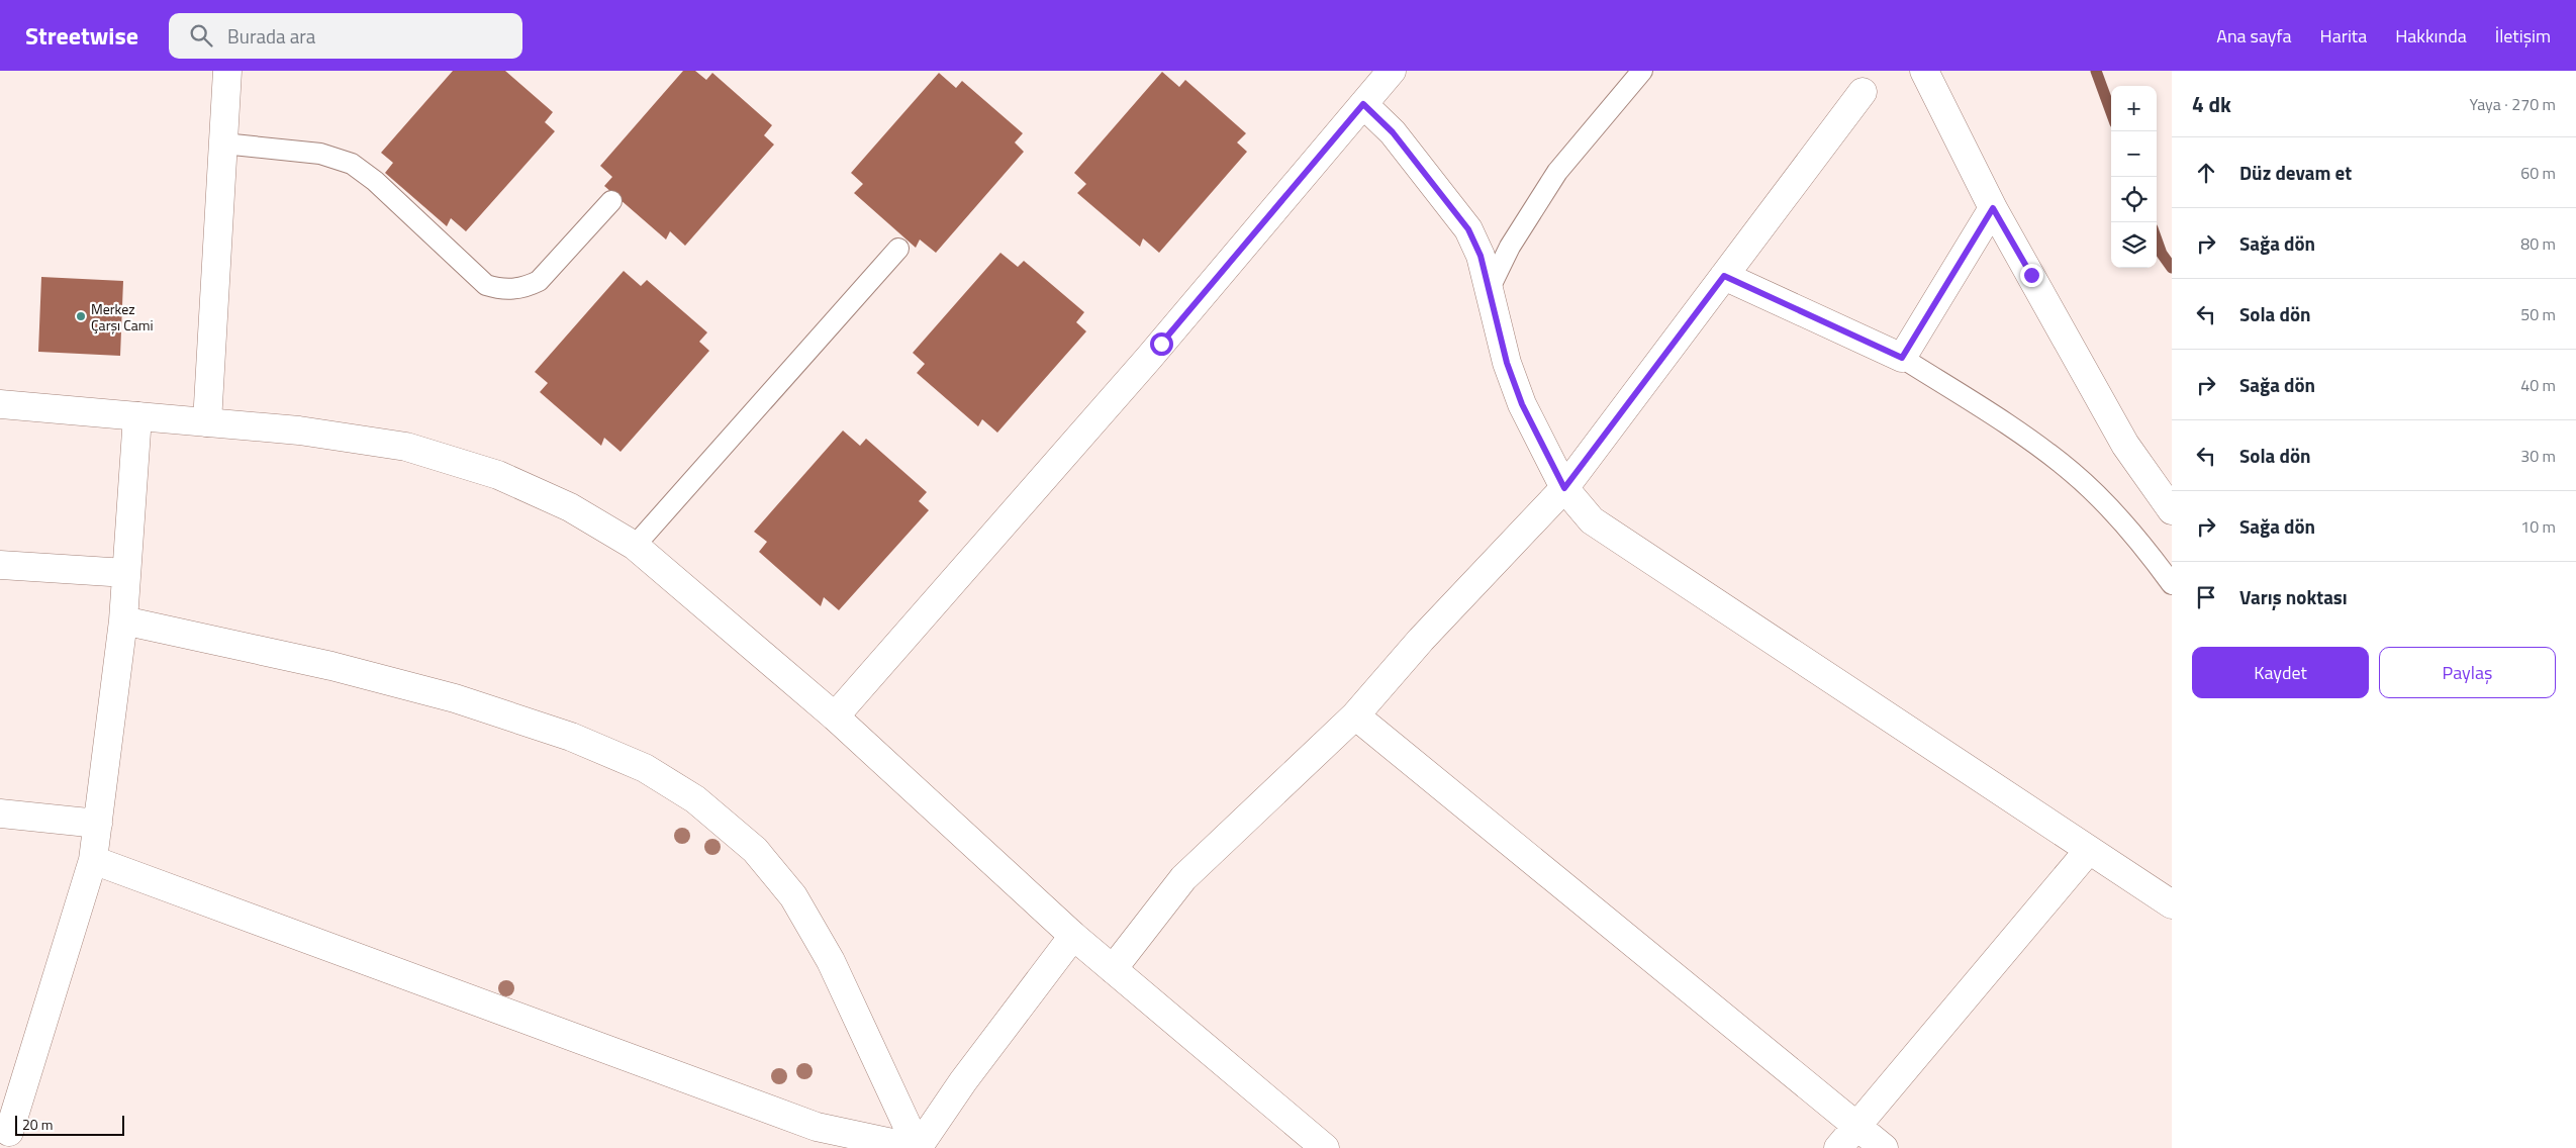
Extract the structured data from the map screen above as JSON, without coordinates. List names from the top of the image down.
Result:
{
  "places": ["Merkez Çarşı Cami"],
  "scale_bar": "20 m",
  "page": {
    "header": "Streetwise",
    "search": "Burada ara",
    "nav": [
      "Ana sayfa",
      "Harita",
      "Hakkında",
      "İletişim"
    ],
    "heading": ["4 dk", "Yaya · 270 m"],
    "map_buttons": ["+", "−"],
    "list": [
      ["Düz devam et", "60 m"],
      ["Sağa dön", "80 m"],
      ["Sola dön", "50 m"],
      ["Sağa dön", "40 m"],
      ["Sola dön", "30 m"],
      ["Sağa dön", "10 m"],
      "Varış noktası"
    ],
    "buttons": ["Kaydet", "Paylaş"],
    "scale": "20 m"
  }
}
